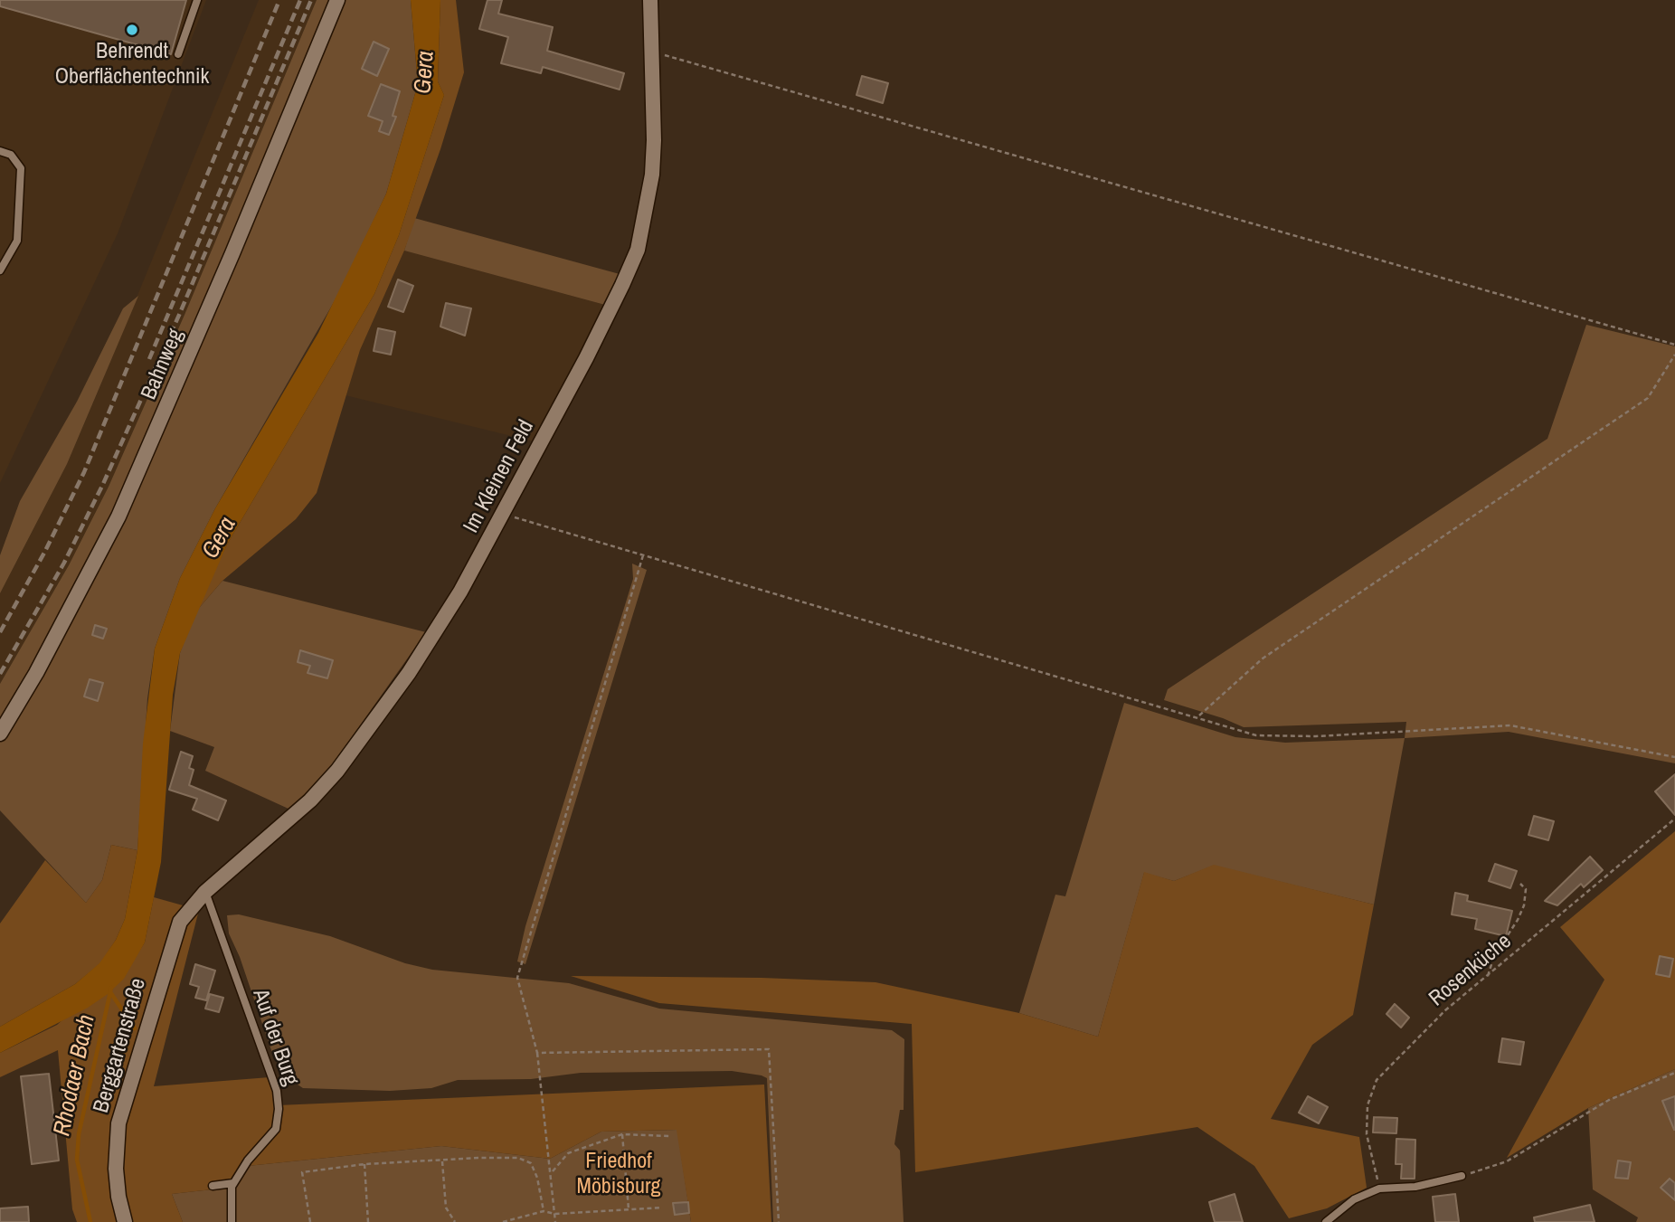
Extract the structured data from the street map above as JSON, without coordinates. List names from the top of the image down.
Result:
{
  "streets": {
    "street": ["Bahnweg", "Im Kleinen Feld", "Berggartenstraße"],
    "lane": ["Auf der Burg"],
    "path": ["Rosenküche"]
  },
  "crossings": [
    ["Im Kleinen Feld", "Auf der Burg"],
    ["Im Kleinen Feld", "Berggartenstraße"],
    ["Auf der Burg", "Berggartenstraße"]
  ],
  "water": ["Gera", "Rhodaer Bach"],
  "parks": ["Friedhof Möbisburg"],
  "places": ["Behrendt Oberflächentechnik"]
}
